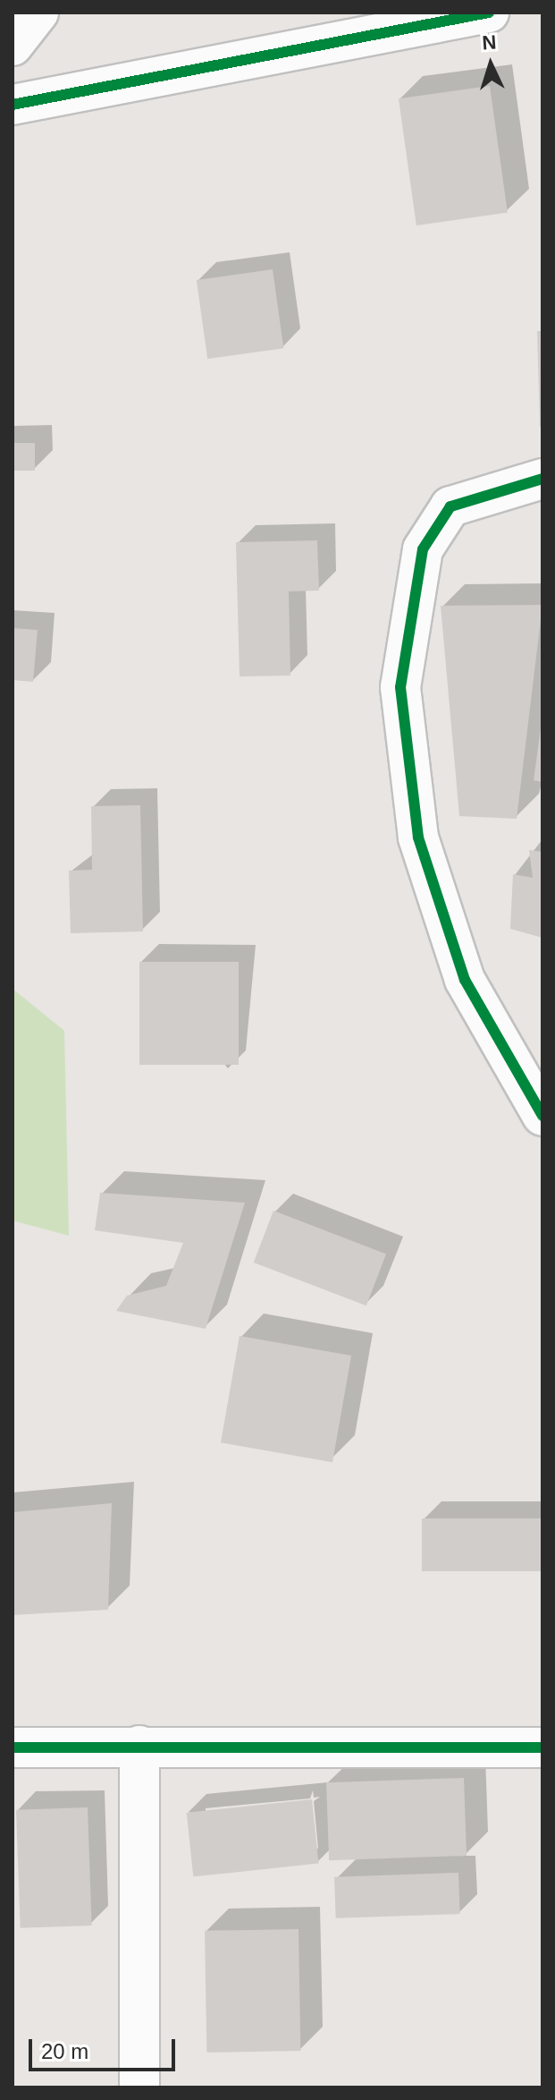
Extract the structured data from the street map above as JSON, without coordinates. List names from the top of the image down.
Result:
{
  "scale_bar": "20 m",
  "north": "top"
}
